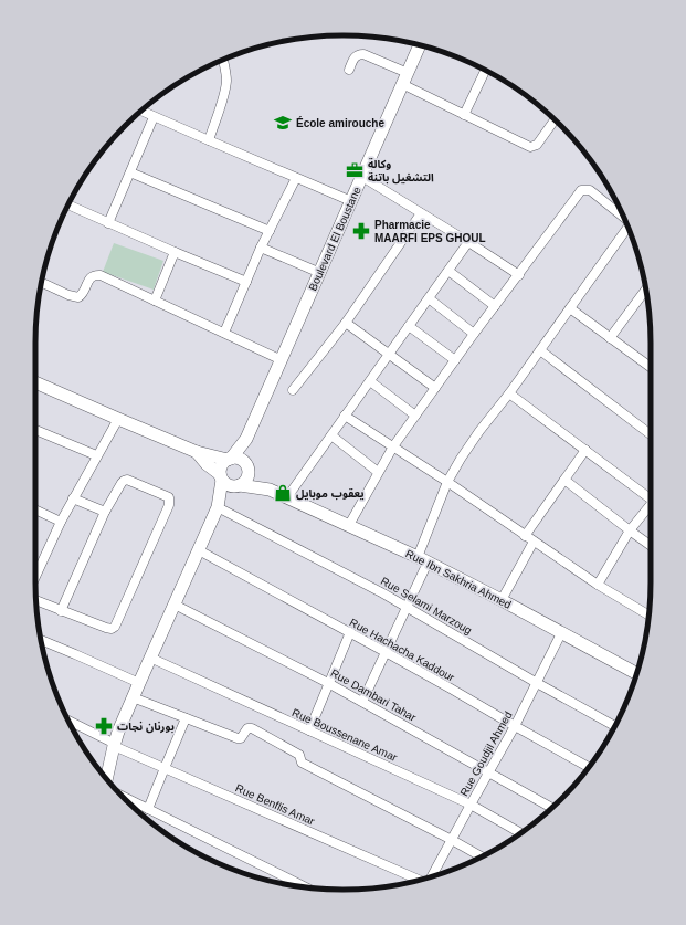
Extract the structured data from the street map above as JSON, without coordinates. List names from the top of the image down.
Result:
{
  "streets": {
    "main road": ["Boulevard El Boustane", "Rue Ibn Sakhria Ahmed"],
    "street": [
      "Rue Selami Marzoug",
      "Rue Hachacha Kaddour",
      "Rue Dambari Tahar",
      "Rue Boussenane Amar",
      "Rue Goudjil Ahmed",
      "Rue Benflis Amar"
    ]
  },
  "crossings": [
    ["Rue Ibn Sakhria Ahmed", "Rue Goudjil Ahmed"],
    ["Rue Selami Marzoug", "Rue Goudjil Ahmed"],
    ["Rue Hachacha Kaddour", "Rue Goudjil Ahmed"],
    ["Rue Dambari Tahar", "Rue Goudjil Ahmed"],
    ["Rue Boussenane Amar", "Rue Goudjil Ahmed"]
  ],
  "places": {
    "school or university": ["École amirouche"],
    "office": ["وكالة التشغيل باتنة"],
    "pharmacy": ["Pharmacie MAARFI EPS GHOUL", "بورنان نجات"],
    "shop": ["يعقوب موبايل"]
  }
}
